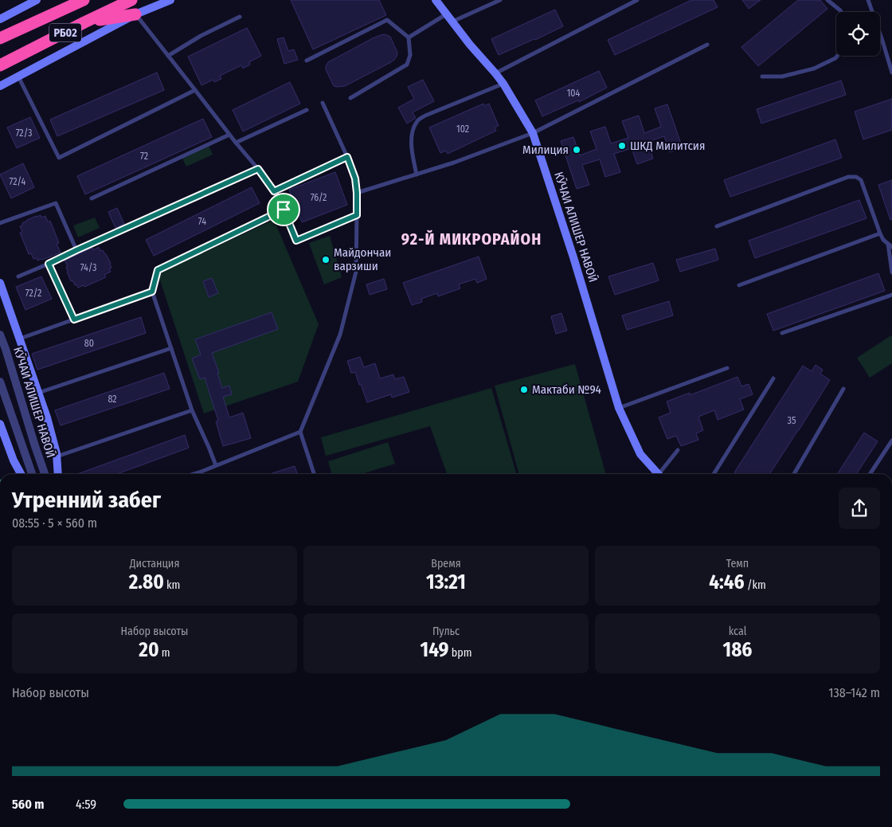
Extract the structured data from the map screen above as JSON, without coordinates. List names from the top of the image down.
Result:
{
  "streets": {
    "highway": ["РБ02"],
    "street": ["КӮЧАИ АЛИШЕР НАВОӢ"]
  },
  "districts": ["92-Й МИКРОРАЙОН"],
  "places": [
    "ШКД Милитсия",
    "Милиция",
    "Майдончаи варзиши",
    "Мактаби №94"
  ],
  "house_numbers": [
    "104",
    "102",
    "72/3",
    "72",
    "72/4",
    "76/2",
    "74",
    "74/3",
    "72/2",
    "80",
    "82",
    "35"
  ],
  "page": {
    "heading": ["Утренний забег", "08:55 · 5 × 560 m"],
    "stats": [
      ["Дистанция", "2.80 km"],
      ["Время", "13:21"],
      ["Темп", "4:46 /km"],
      ["Набор высоты", "20 m"],
      ["Пульс", "149 bpm"],
      ["kcal", "186"]
    ],
    "chart": ["Набор высоты", "138–142 m"],
    "list": [
      {
        "name": "560 m",
        "note": "4:59"
      }
    ]
  }
}
